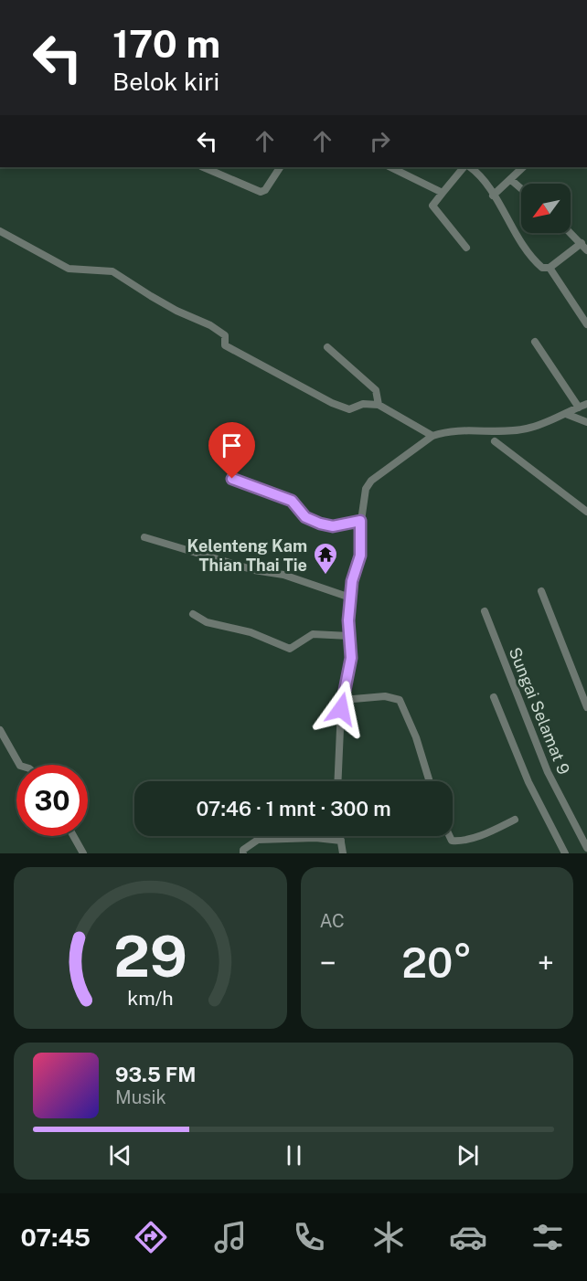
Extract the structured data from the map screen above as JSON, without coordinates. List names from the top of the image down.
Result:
{
  "streets": {
    "street": ["Sungai Selamat 9"]
  },
  "places": {
    "temple": ["Kelenteng Kam Thian Thai Tie"]
  },
  "north": "bottom left",
  "page": {
    "turn": ["170 m", "Belok kiri"],
    "limit": "30",
    "trip": "07:46 · 1 mnt · 300 m",
    "tile": "AC",
    "heat": ["−", "20°", "+"],
    "song": ["93.5 FM", "Musik"],
    "tabs": "07:45",
    "gauge": ["29", "km/h"]
  }
}
